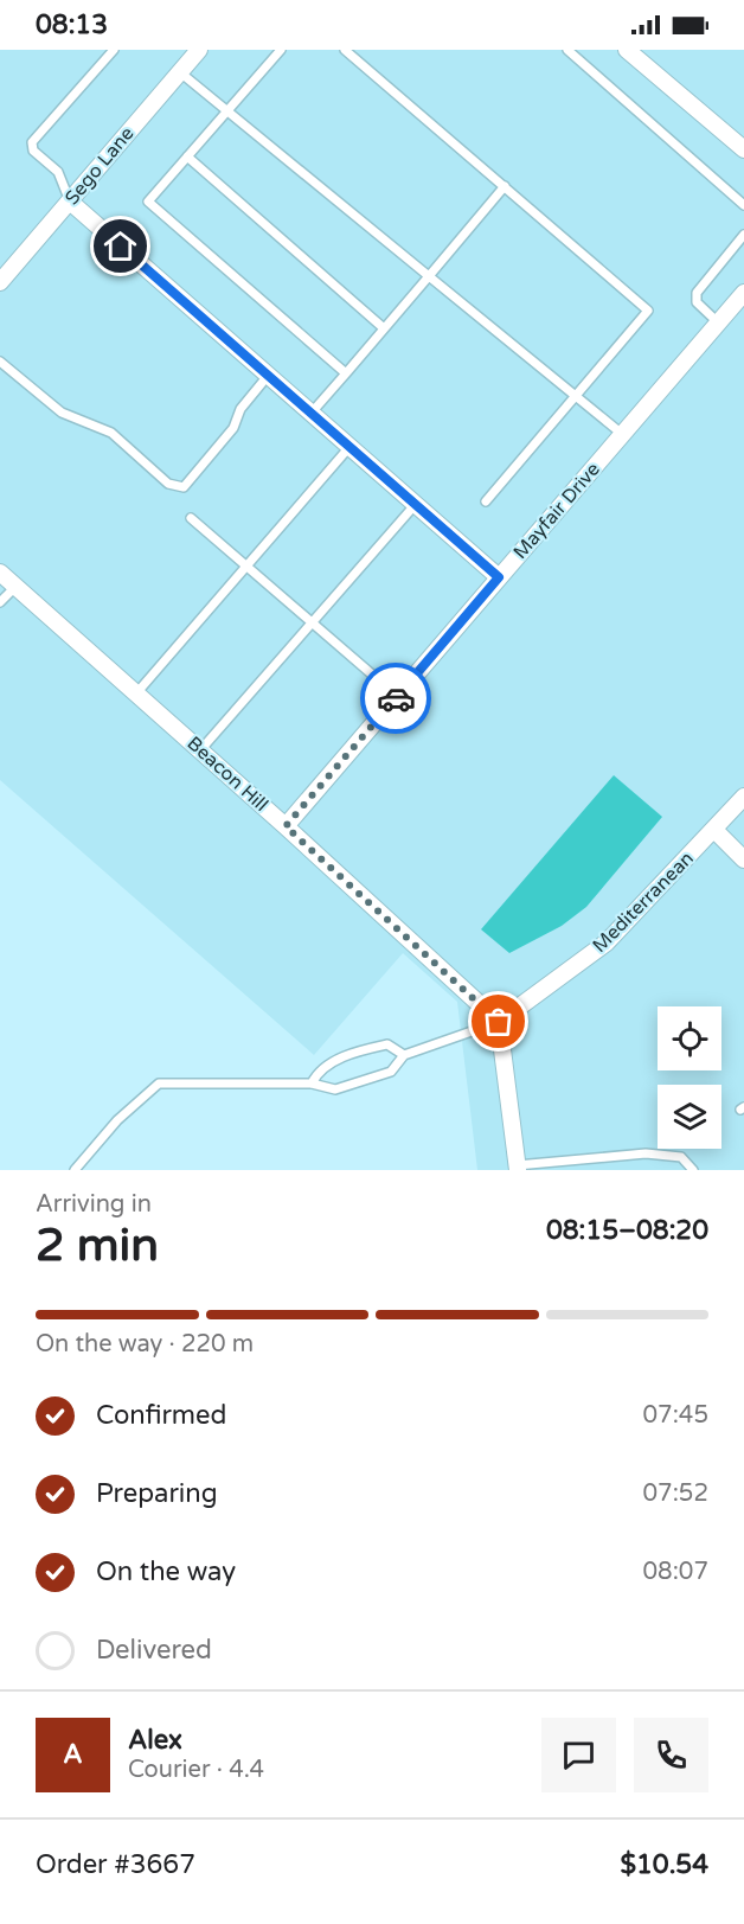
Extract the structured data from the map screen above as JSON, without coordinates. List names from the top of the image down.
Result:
{
  "streets": {
    "street": [
      "Sego Lane",
      "Mayfair Drive",
      "Beacon Hill",
      "Mediterranean"
    ]
  },
  "crossings": [
    ["Mayfair Drive", "Beacon Hill"],
    ["Beacon Hill", "Mediterranean"]
  ],
  "page": {
    "status": "08:13",
    "heading": ["2 min", "Arriving in", "08:15–08:20"],
    "panel": [
      "Alex",
      "Courier · 4.4",
      "Order #3667",
      "$10.54"
    ],
    "bar": "On the way · 220 m",
    "list": [
      ["Confirmed", "07:45"],
      ["Preparing", "07:52"],
      ["On the way", "08:07"],
      "Delivered"
    ],
    "round": "A"
  }
}
